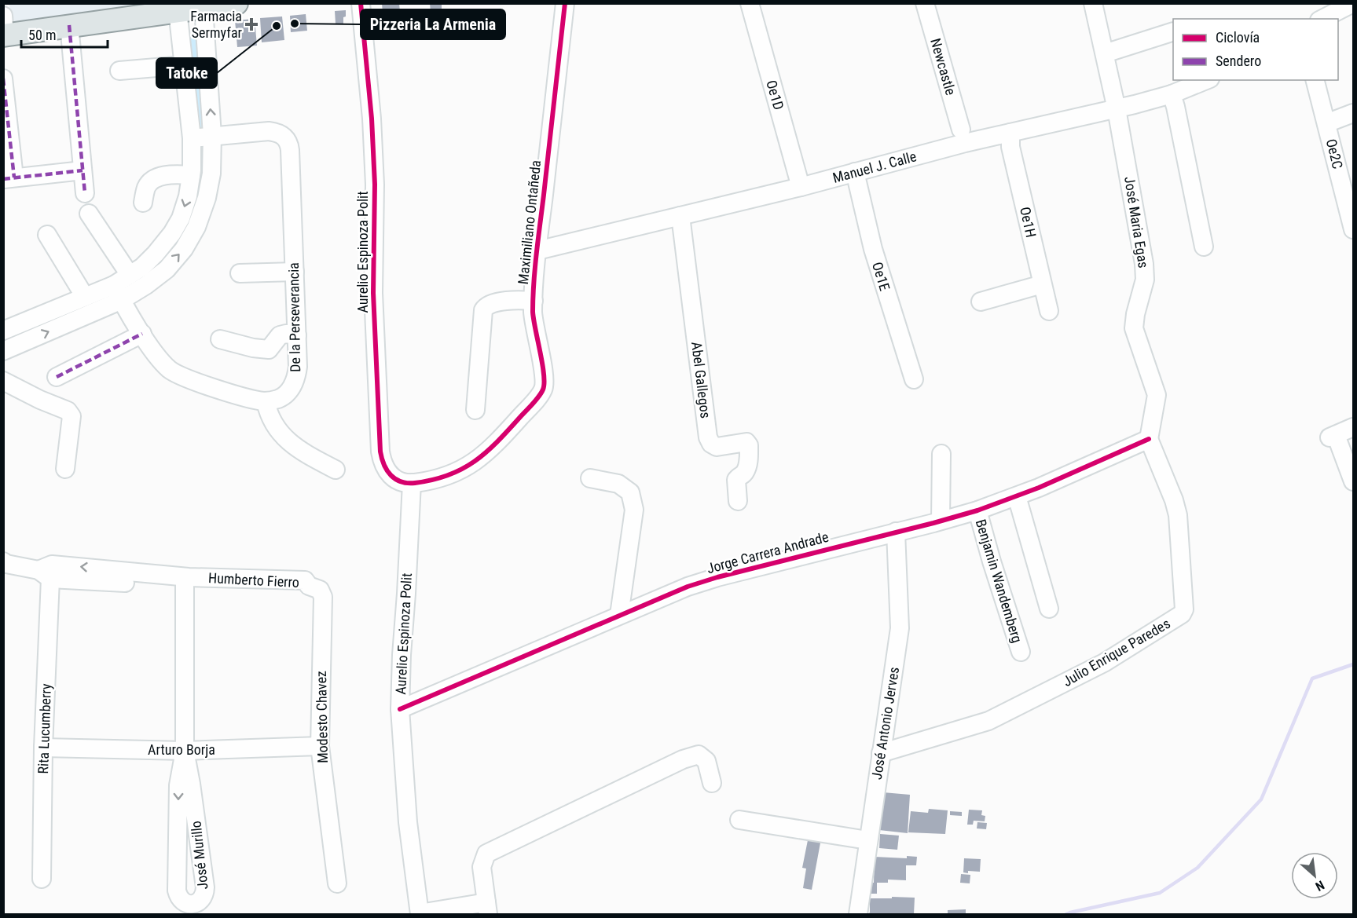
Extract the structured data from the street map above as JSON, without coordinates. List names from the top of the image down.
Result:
{
  "streets": {
    "street": [
      "Newcastle",
      "Oe1D",
      "Oe2C",
      "Manuel J. Calle",
      "Maximiliano Ontañeda",
      "Oe1H",
      "José Maria Egas",
      "Aurelio Espinoza Polit",
      "Oe1E",
      "De la Perseverancia",
      "Abel Gallegos",
      "Jorge Carrera Andrade",
      "Humberto Fierro",
      "Benjamin Wandemberg",
      "Julio Enrique Paredes",
      "Modesto Chavez",
      "José Antonio Jerves",
      "Rita Lucumberry",
      "Arturo Borja",
      "José Murillo"
    ]
  },
  "crossings": [
    ["Oe1D", "Manuel J. Calle"],
    ["Manuel J. Calle", "Maximiliano Ontañeda"],
    ["Manuel J. Calle", "Oe1H"],
    ["Manuel J. Calle", "José Maria Egas"],
    ["Manuel J. Calle", "Oe1E"],
    ["Manuel J. Calle", "Abel Gallegos"],
    ["Maximiliano Ontañeda", "Aurelio Espinoza Polit"],
    ["José Maria Egas", "Jorge Carrera Andrade"],
    ["José Maria Egas", "Julio Enrique Paredes"],
    ["Aurelio Espinoza Polit", "Jorge Carrera Andrade"],
    ["Jorge Carrera Andrade", "Benjamin Wandemberg"],
    ["Jorge Carrera Andrade", "Julio Enrique Paredes"],
    ["Jorge Carrera Andrade", "José Antonio Jerves"],
    ["Humberto Fierro", "Modesto Chavez"],
    ["Humberto Fierro", "Rita Lucumberry"],
    ["Humberto Fierro", "José Murillo"],
    ["Julio Enrique Paredes", "José Antonio Jerves"],
    ["Modesto Chavez", "Arturo Borja"],
    ["Rita Lucumberry", "Arturo Borja"],
    ["Arturo Borja", "José Murillo"]
  ],
  "places": {
    "other": ["Pizzeria La Armenia", "Tatoke"],
    "health": ["Farmacia Sermyfar"]
  },
  "legend": ["Ciclovía", "Sendero"],
  "scale_bar": "50 m",
  "north": "bottom right"
}
